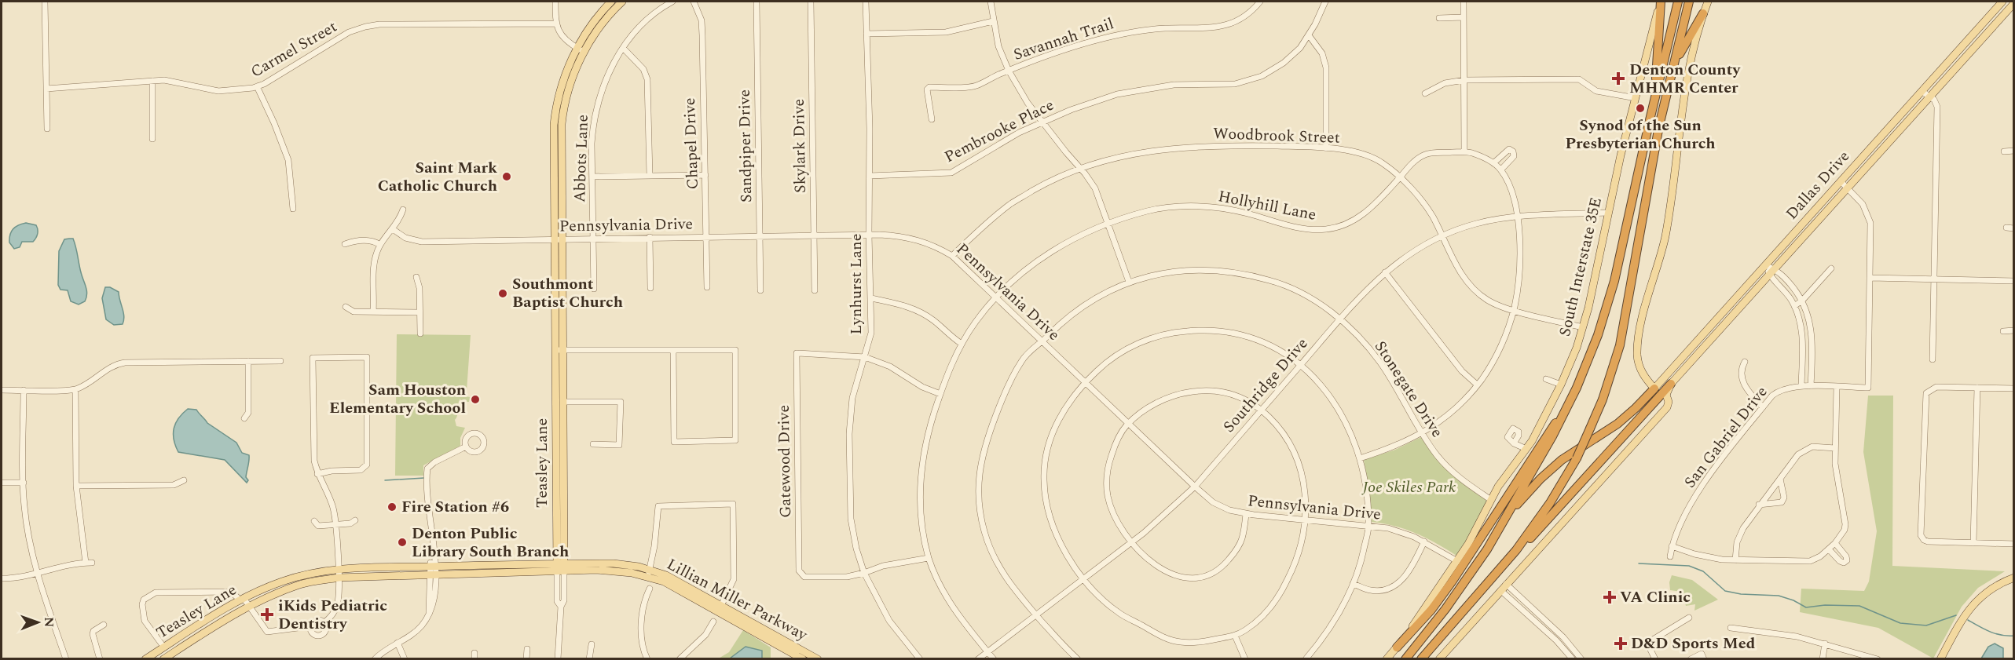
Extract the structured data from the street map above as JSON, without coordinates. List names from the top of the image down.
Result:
{
  "streets": {
    "main road": [
      "Dallas Drive",
      "South Interstate 35E",
      "Teasley Lane",
      "Lillian Miller Parkway"
    ],
    "street": [
      "Savannah Trail",
      "Carmel Street",
      "Pembrooke Place",
      "Woodbrook Street",
      "Chapel Drive",
      "Sandpiper Drive",
      "Skylark Drive",
      "Abbots Lane",
      "Hollyhill Lane",
      "Pennsylvania Drive",
      "Lynhurst Lane",
      "Southridge Drive",
      "Stonegate Drive",
      "San Gabriel Drive",
      "Gatewood Drive"
    ]
  },
  "crossings": [
    ["Pembrooke Place", "Lynhurst Lane"],
    ["Woodbrook Street", "Hollyhill Lane"],
    ["Woodbrook Street", "Pennsylvania Drive"],
    ["Woodbrook Street", "South Interstate 35E"],
    ["Woodbrook Street", "Southridge Drive"],
    ["Chapel Drive", "Pennsylvania Drive"],
    ["Sandpiper Drive", "Pennsylvania Drive"],
    ["Skylark Drive", "Pennsylvania Drive"],
    ["Abbots Lane", "Pennsylvania Drive"],
    ["Hollyhill Lane", "Pennsylvania Drive"],
    ["Hollyhill Lane", "Southridge Drive"],
    ["Hollyhill Lane", "Stonegate Drive"],
    ["Pennsylvania Drive", "South Interstate 35E"],
    ["Pennsylvania Drive", "Lynhurst Lane"],
    ["Pennsylvania Drive", "Southridge Drive"],
    ["Pennsylvania Drive", "Stonegate Drive"],
    ["Pennsylvania Drive", "Teasley Lane"],
    ["South Interstate 35E", "Southridge Drive"],
    ["South Interstate 35E", "Stonegate Drive"],
    ["Lynhurst Lane", "Gatewood Drive"],
    ["Southridge Drive", "Stonegate Drive"],
    ["Teasley Lane", "Lillian Miller Parkway"]
  ],
  "parks": ["Joe Skiles Park"],
  "places": {
    "health": [
      "Denton County MHMR Center",
      "VA Clinic",
      "iKids Pediatric Dentistry",
      "D&D Sports Med"
    ],
    "other": [
      "Synod of the Sun Presbyterian Church",
      "Saint Mark Catholic Church",
      "Southmont Baptist Church",
      "Sam Houston Elementary School",
      "Fire Station #6",
      "Denton Public Library South Branch"
    ]
  },
  "north": "right"
}
